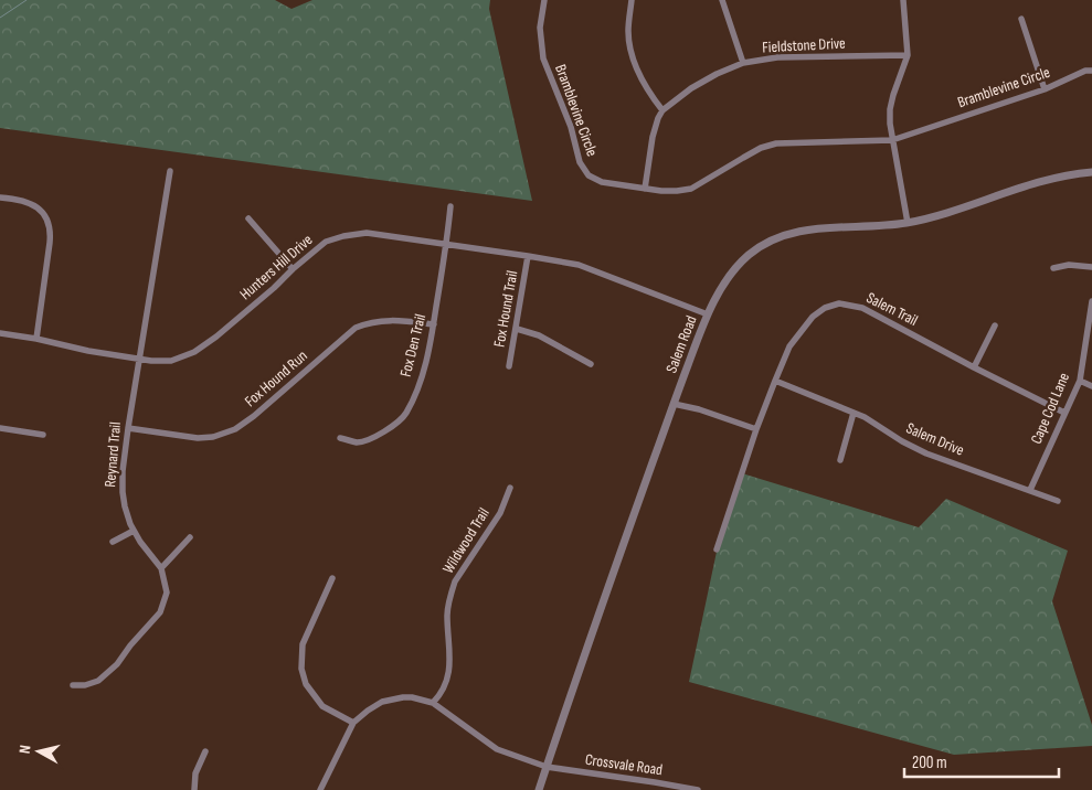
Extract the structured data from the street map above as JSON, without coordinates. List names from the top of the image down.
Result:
{
  "streets": {
    "street": [
      "Fieldstone Drive",
      "Bramblevine Circle",
      "Hunters Hill Drive",
      "Fox Hound Trail",
      "Salem Trail",
      "Salem Road",
      "Fox Den Trail",
      "Fox Hound Run",
      "Cape Cod Lane",
      "Salem Drive",
      "Reynard Trail",
      "Wildwood Trail",
      "Crossvale Road"
    ]
  },
  "crossings": [
    ["Hunters Hill Drive", "Fox Hound Trail"],
    ["Hunters Hill Drive", "Salem Road"],
    ["Hunters Hill Drive", "Fox Den Trail"],
    ["Hunters Hill Drive", "Reynard Trail"],
    ["Salem Trail", "Cape Cod Lane"],
    ["Salem Trail", "Salem Drive"],
    ["Salem Road", "Crossvale Road"],
    ["Fox Den Trail", "Fox Hound Run"],
    ["Fox Hound Run", "Reynard Trail"],
    ["Cape Cod Lane", "Salem Drive"],
    ["Wildwood Trail", "Crossvale Road"]
  ],
  "scale_bar": "200 m",
  "north": "left"
}
